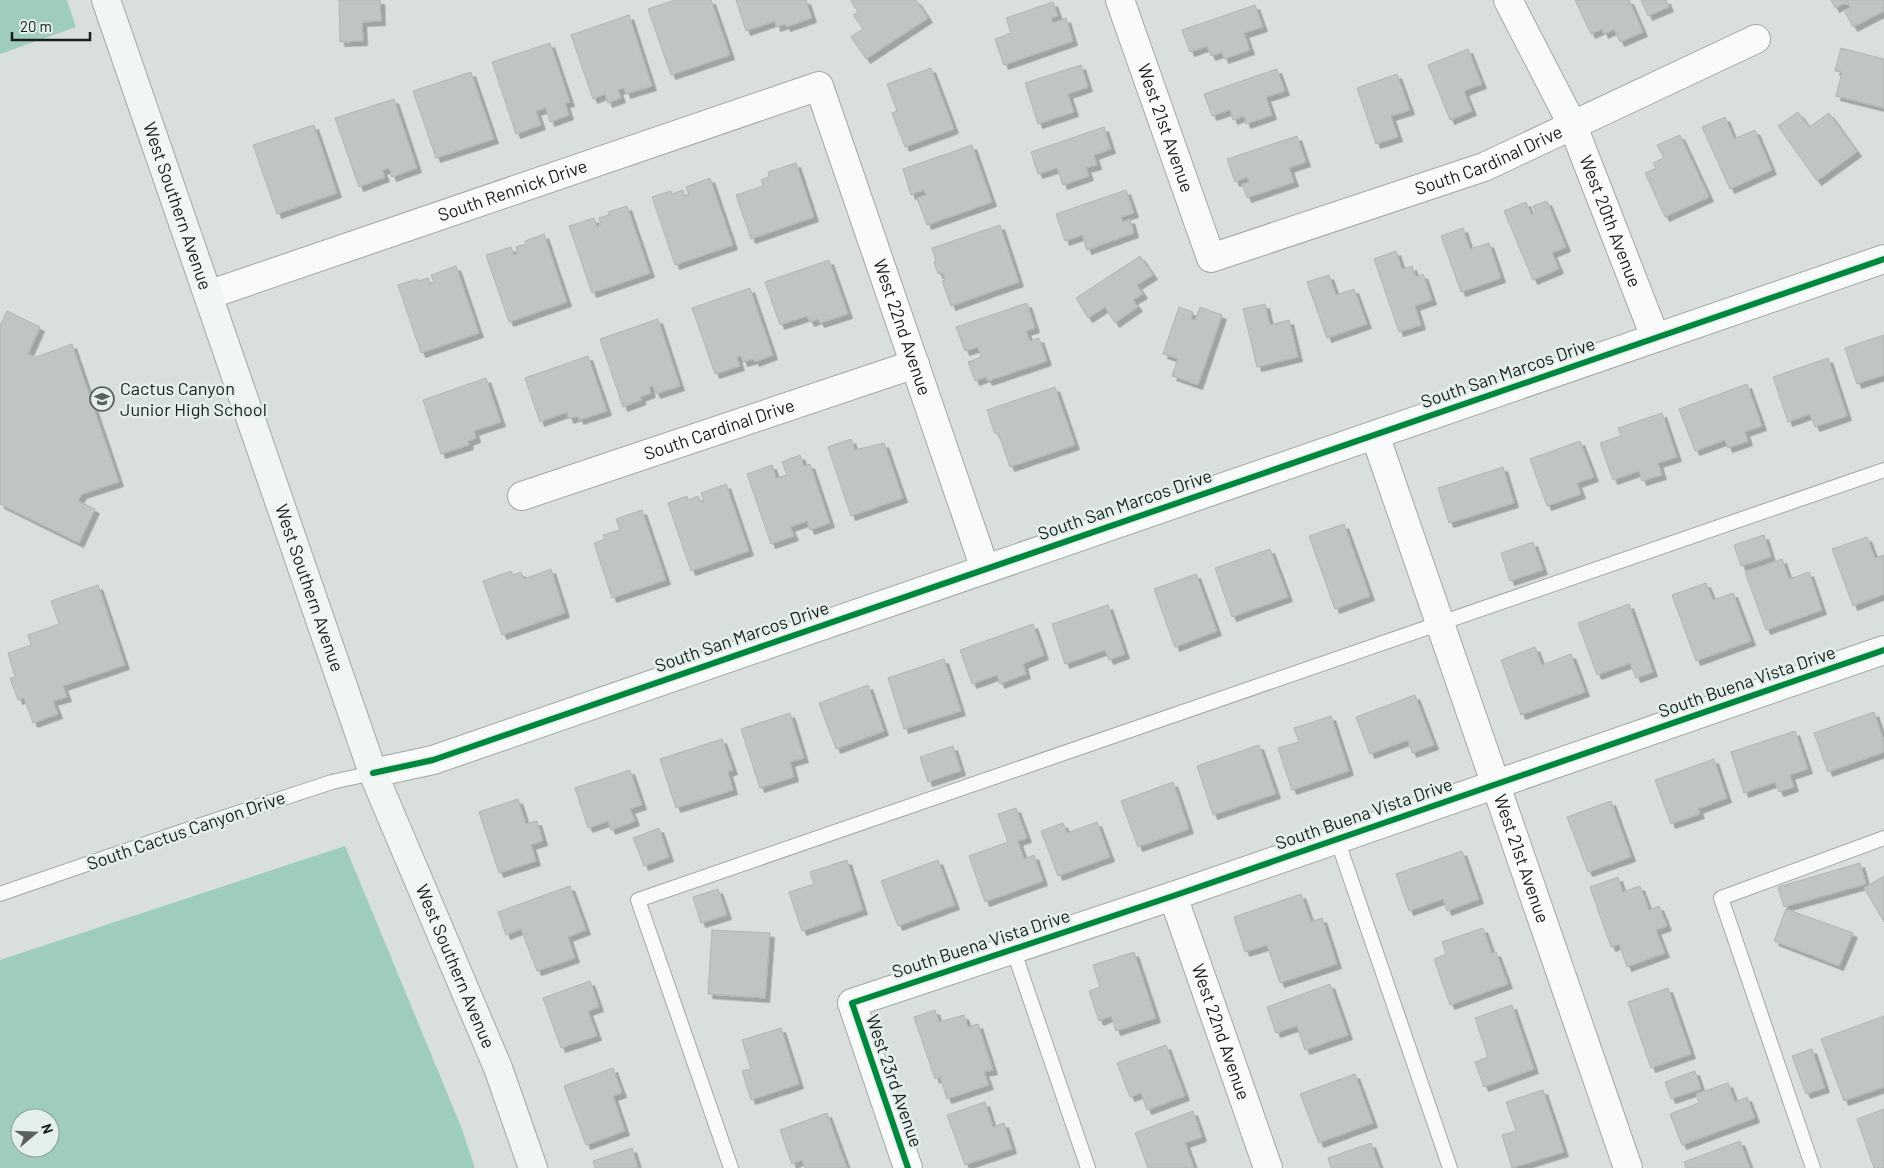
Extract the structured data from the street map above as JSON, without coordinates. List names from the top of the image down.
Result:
{
  "streets": {
    "main road": ["West Southern Avenue"],
    "street": [
      "West 21st Avenue",
      "South Cardinal Drive",
      "South Rennick Drive",
      "West 20th Avenue",
      "West 22nd Avenue",
      "South San Marcos Drive",
      "South Buena Vista Drive",
      "West 23rd Avenue"
    ],
    "lane": ["South Cactus Canyon Drive"]
  },
  "crossings": [
    ["West 21st Avenue", "South Cardinal Drive"],
    ["West 21st Avenue", "South San Marcos Drive"],
    ["West 21st Avenue", "South Buena Vista Drive"],
    ["South Cardinal Drive", "West 20th Avenue"],
    ["South Cardinal Drive", "West 22nd Avenue"],
    ["South Rennick Drive", "West Southern Avenue"],
    ["South Rennick Drive", "West 22nd Avenue"],
    ["West Southern Avenue", "South San Marcos Drive"],
    ["West Southern Avenue", "South Cactus Canyon Drive"],
    ["West 20th Avenue", "South San Marcos Drive"],
    ["West 22nd Avenue", "South San Marcos Drive"],
    ["West 22nd Avenue", "South Buena Vista Drive"],
    ["South San Marcos Drive", "South Cactus Canyon Drive"],
    ["South Buena Vista Drive", "West 23rd Avenue"]
  ],
  "places": {
    "school or university": ["Cactus Canyon Junior High School"]
  },
  "scale_bar": "20 m",
  "north": "right"
}
